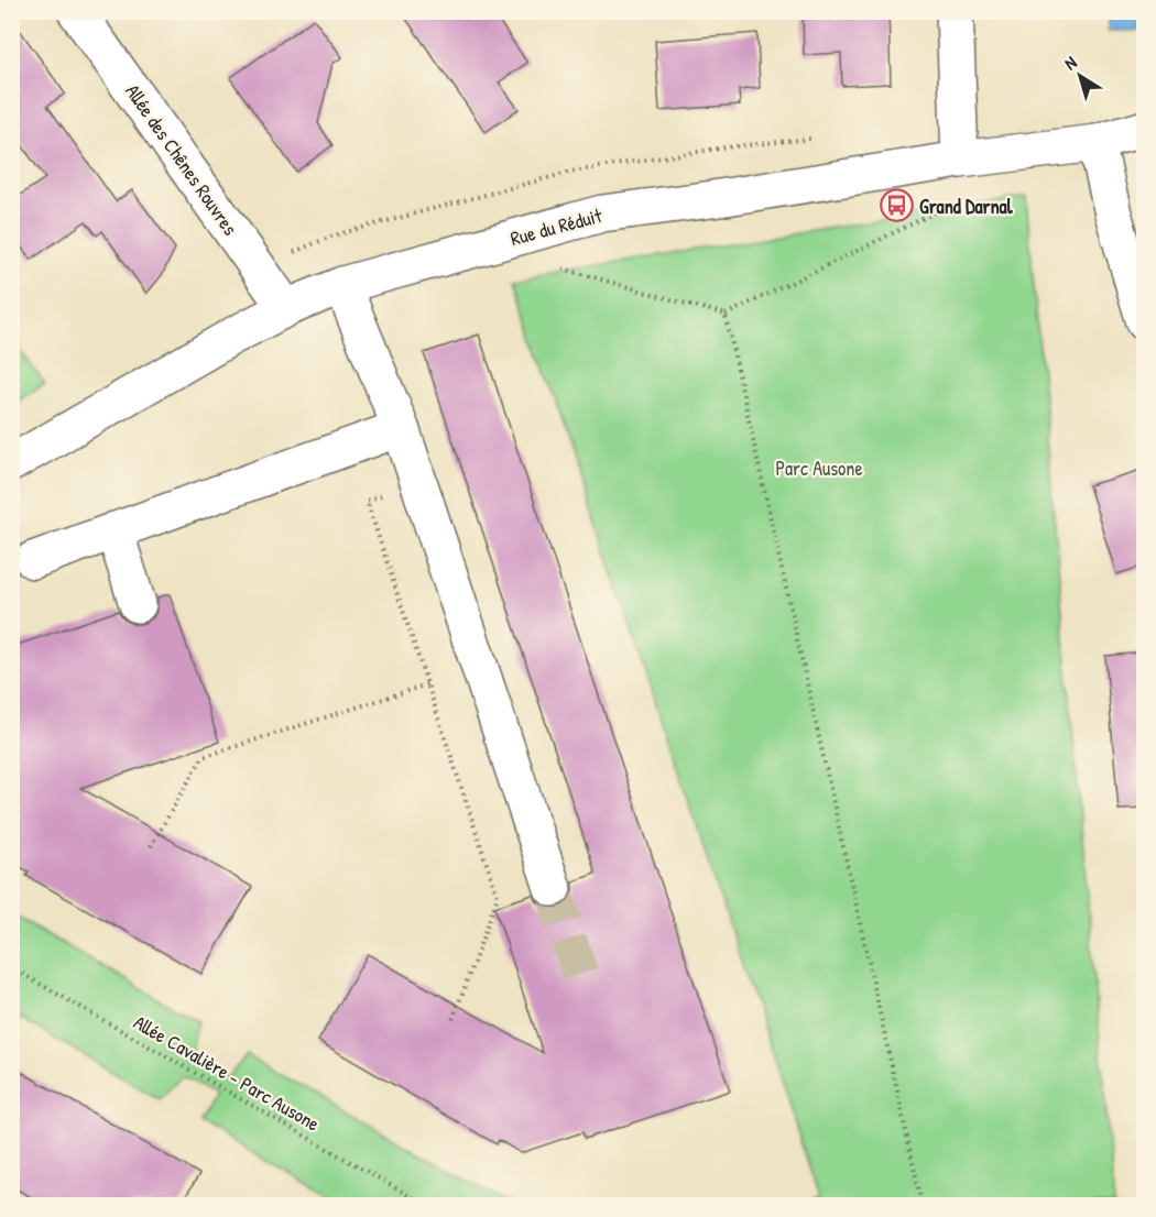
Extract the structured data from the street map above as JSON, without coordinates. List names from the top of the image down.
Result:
{
  "streets": {
    "street": ["Allée des Chênes Rouvres", "Rue du Réduit"],
    "path": ["Allée Cavalière - Parc Ausone"]
  },
  "crossings": [
    ["Allée des Chênes Rouvres", "Rue du Réduit"]
  ],
  "parks": ["Parc Ausone"],
  "places": {
    "bus stop": ["Grand Darnal"]
  },
  "north": "top left"
}
